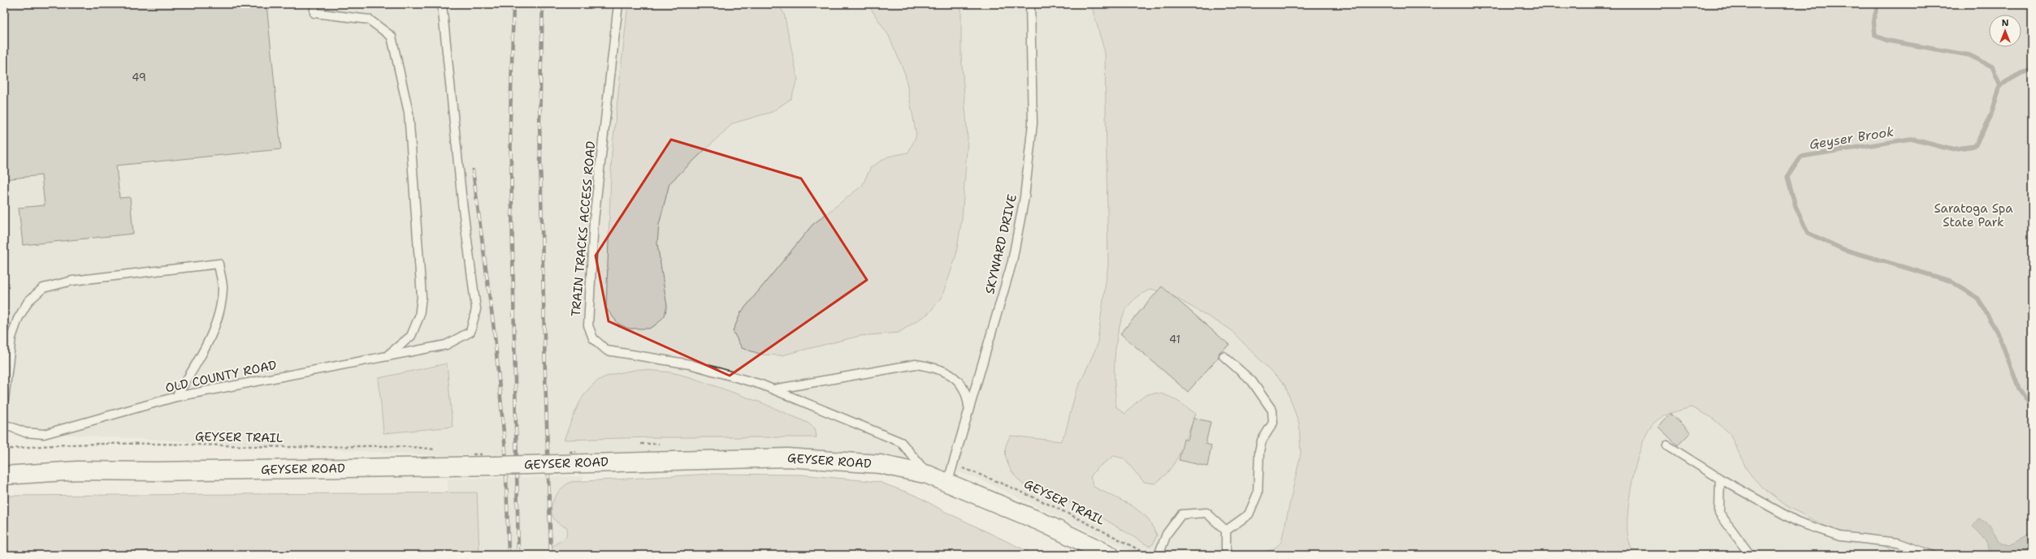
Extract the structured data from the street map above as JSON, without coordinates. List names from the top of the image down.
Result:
{
  "streets": {
    "street": ["GEYSER ROAD"],
    "lane": ["TRAIN TRACKS ACCESS ROAD", "SKYWARD DRIVE", "OLD COUNTY ROAD"],
    "path": ["GEYSER TRAIL"]
  },
  "crossings": [
    ["TRAIN TRACKS ACCESS ROAD", "GEYSER ROAD"],
    ["SKYWARD DRIVE", "GEYSER ROAD"]
  ],
  "water": ["Geyser Brook"],
  "parks": ["Saratoga Spa State Park"],
  "house_numbers": ["49", "41"],
  "north": "top"
}
